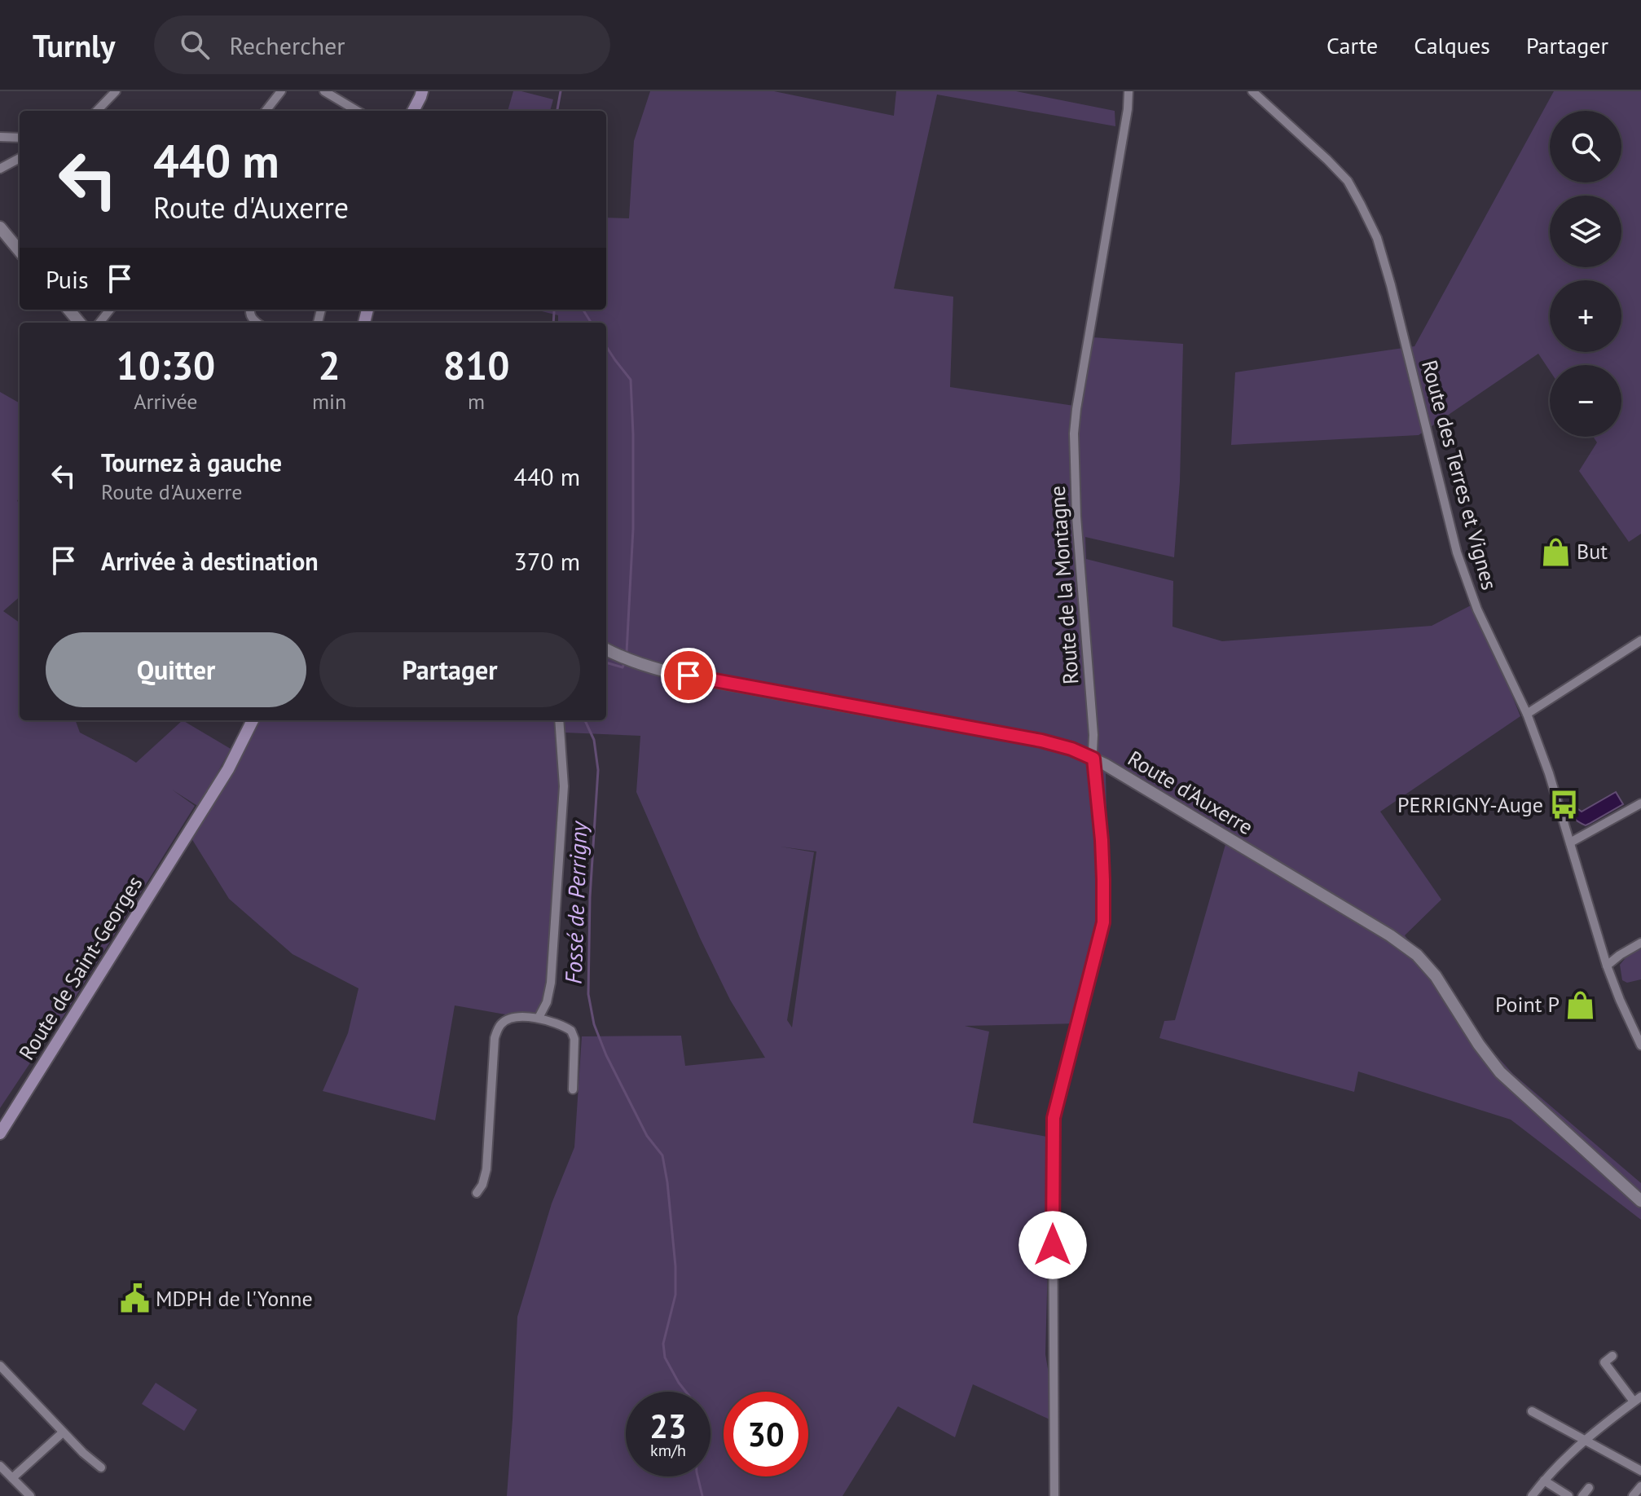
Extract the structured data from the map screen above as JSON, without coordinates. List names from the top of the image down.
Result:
{
  "streets": {
    "main road": ["Route de Saint-Georges"],
    "street": ["Route des Terres et Vignes", "Route de la Montagne", "Route d'Auxerre"]
  },
  "crossings": [
    ["Route de la Montagne", "Route d'Auxerre"]
  ],
  "water": ["Fossé de Perrigny"],
  "places": {
    "shop": ["But", "Point P"],
    "bus stop": ["PERRIGNY-Auge"],
    "public building": ["MDPH de l'Yonne"]
  },
  "page": {
    "header": "Turnly",
    "search": "Rechercher",
    "nav": ["Carte", "Calques", "Partager"],
    "map_buttons": ["+", "−"],
    "turn": ["440 m", "Route d'Auxerre"],
    "then": "Puis",
    "eta": [
      "10:30",
      "Arrivée",
      "2",
      "min",
      "810",
      "m"
    ],
    "list": [
      {
        "name": "Tournez à gauche",
        "note": "Route d'Auxerre",
        "value": "440 m"
      },
      {
        "name": "Arrivée à destination",
        "value": "370 m"
      }
    ],
    "buttons": ["Quitter", "Partager"],
    "speed": "23 km/h",
    "limit": "30"
  }
}
